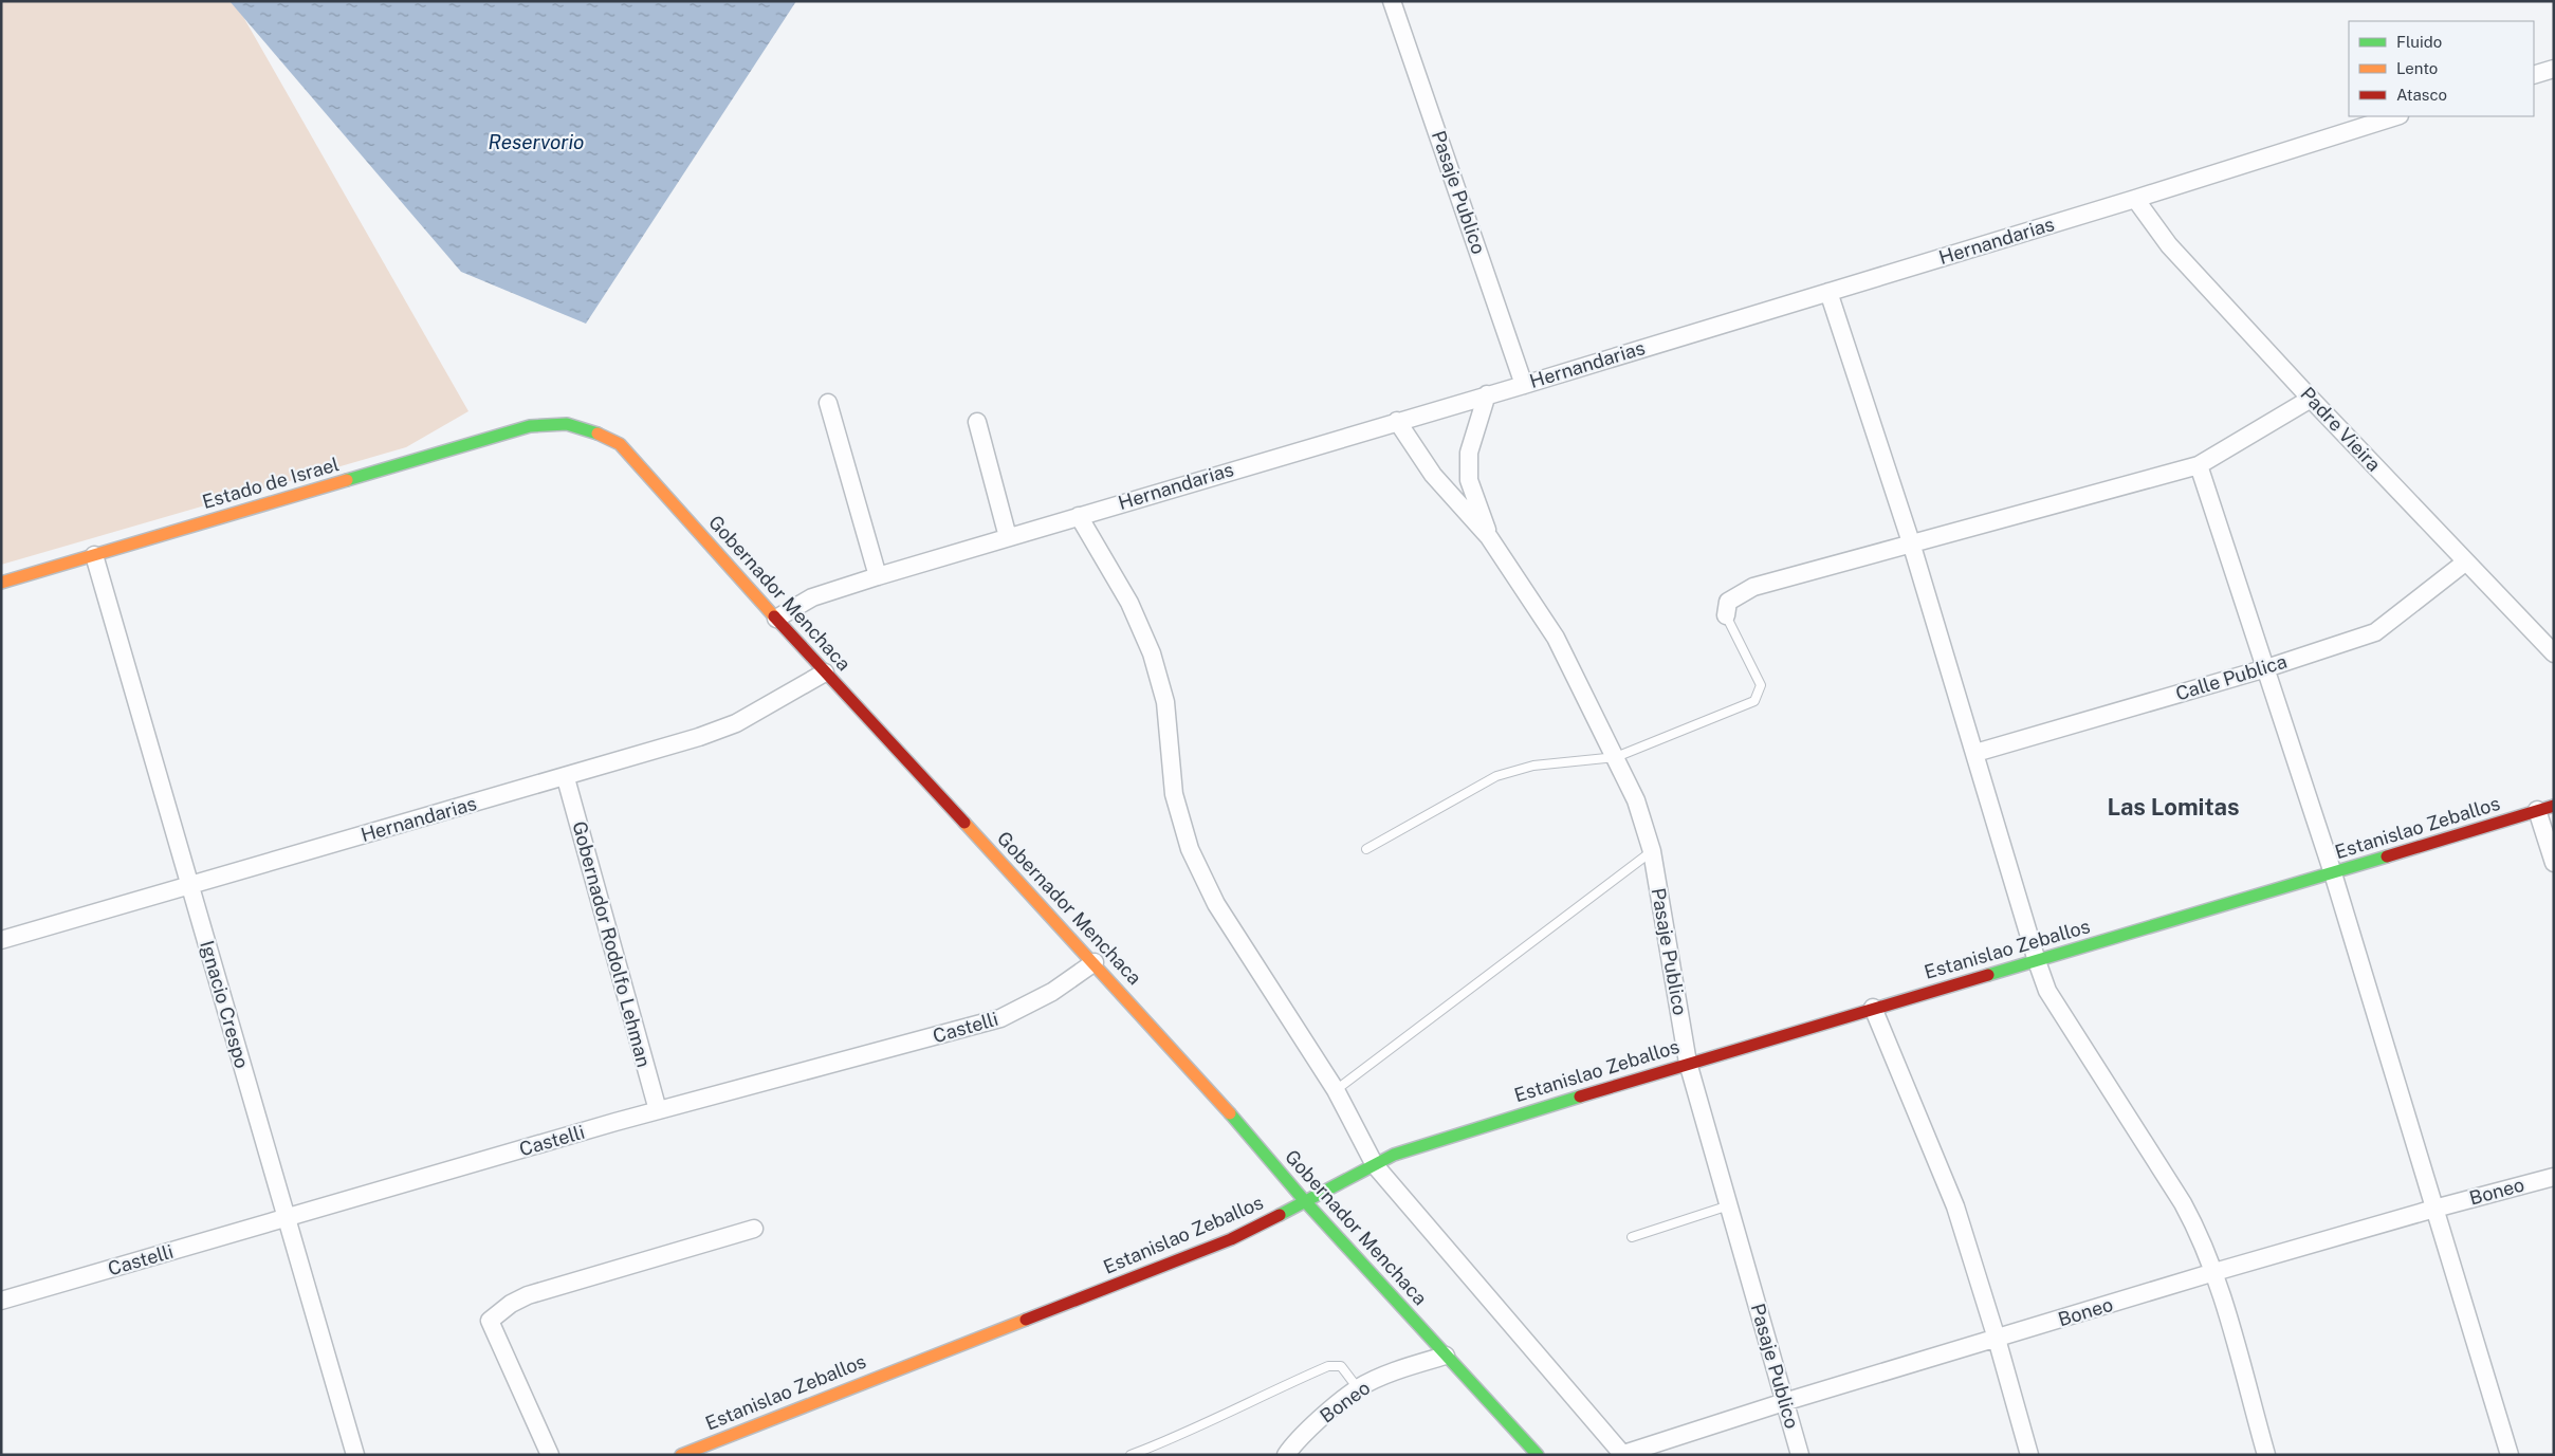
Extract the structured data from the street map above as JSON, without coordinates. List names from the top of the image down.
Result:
{
  "streets": {
    "street": [
      "Pasaje Publico",
      "Hernandarias",
      "Padre Vieira",
      "Estado de Israel",
      "Gobernador Menchaca",
      "Calle Publica",
      "Estanislao Zeballos",
      "Gobernador Rodolfo Lehman",
      "Ignacio Crespo",
      "Castelli",
      "Boneo"
    ]
  },
  "crossings": [
    ["Pasaje Publico", "Hernandarias"],
    ["Pasaje Publico", "Estanislao Zeballos"],
    ["Pasaje Publico", "Boneo"],
    ["Hernandarias", "Padre Vieira"],
    ["Hernandarias", "Gobernador Menchaca"],
    ["Hernandarias", "Gobernador Rodolfo Lehman"],
    ["Hernandarias", "Ignacio Crespo"],
    ["Padre Vieira", "Calle Publica"],
    ["Estado de Israel", "Gobernador Menchaca"],
    ["Estado de Israel", "Ignacio Crespo"],
    ["Gobernador Menchaca", "Estanislao Zeballos"],
    ["Gobernador Menchaca", "Castelli"],
    ["Gobernador Menchaca", "Boneo"],
    ["Gobernador Rodolfo Lehman", "Castelli"],
    ["Ignacio Crespo", "Castelli"]
  ],
  "districts": ["Las Lomitas"],
  "water": ["Reservorio"],
  "legend": ["Fluido", "Lento", "Atasco"]
}
